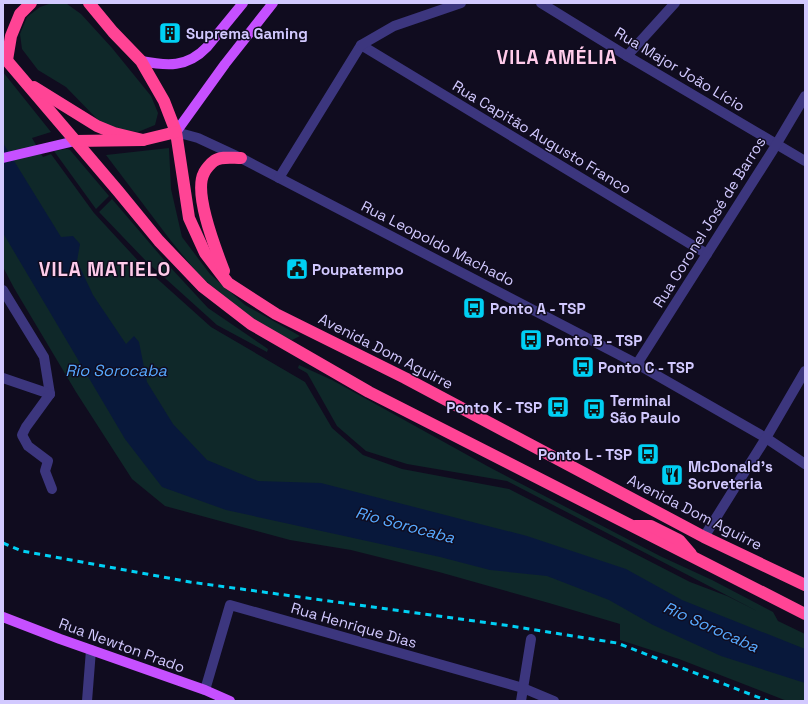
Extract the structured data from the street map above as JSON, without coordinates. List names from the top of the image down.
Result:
{
  "streets": {
    "highway": ["Avenida Dom Aguirre"],
    "main road": ["Rua Newton Prado"],
    "street": [
      "Rua Major João Lício",
      "Rua Capitão Augusto Franco",
      "Rua Coronel José de Barros",
      "Rua Leopoldo Machado",
      "Rua Henrique Dias"
    ]
  },
  "crossings": [
    ["Rua Major João Lício", "Rua Coronel José de Barros"],
    ["Rua Capitão Augusto Franco", "Rua Coronel José de Barros"],
    ["Rua Coronel José de Barros", "Rua Leopoldo Machado"],
    ["Rua Leopoldo Machado", "Avenida Dom Aguirre"],
    ["Rua Henrique Dias", "Rua Newton Prado"]
  ],
  "districts": ["VILA AMÉLIA", "VILA MATIELO"],
  "water": ["Rio Sorocaba"],
  "places": {
    "building": ["Suprema Gaming"],
    "public building": ["Poupatempo"],
    "bus stop": [
      "Ponto A - TSP",
      "Ponto B - TSP",
      "Ponto C - TSP",
      "Ponto K - TSP",
      "Terminal São Paulo",
      "Ponto L - TSP"
    ],
    "restaurant": ["McDonald's Sorveteria"]
  }
}
